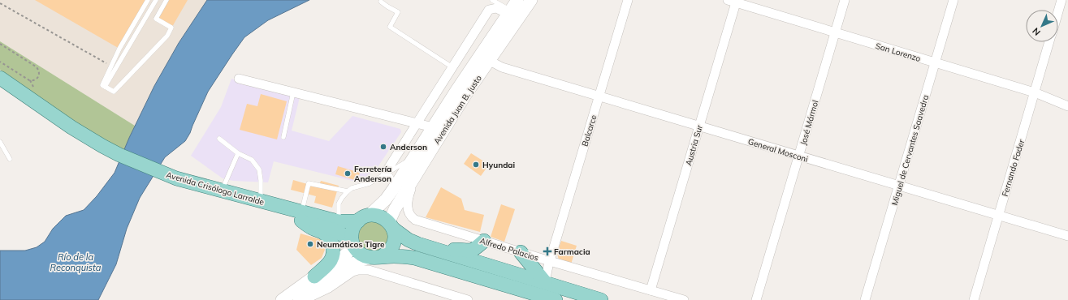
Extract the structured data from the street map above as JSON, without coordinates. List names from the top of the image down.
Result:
{
  "streets": {
    "main road": ["Avenida Juan B. Justo", "Avenida Crisólogo Larralde"],
    "street": [
      "San Lorenzo",
      "José Mármol",
      "Balcarce",
      "Austria Sur",
      "General Mosconi",
      "Miguel de Cervantes Saavedra",
      "Fernando Fader",
      "Alfredo Palacios"
    ]
  },
  "crossings": [
    ["San Lorenzo", "José Mármol"],
    ["San Lorenzo", "Austria Sur"],
    ["San Lorenzo", "Miguel de Cervantes Saavedra"],
    ["San Lorenzo", "Fernando Fader"],
    ["Avenida Juan B. Justo", "General Mosconi"],
    ["Avenida Juan B. Justo", "Avenida Crisólogo Larralde"],
    ["Avenida Juan B. Justo", "Alfredo Palacios"],
    ["José Mármol", "General Mosconi"],
    ["Balcarce", "General Mosconi"],
    ["Balcarce", "Alfredo Palacios"],
    ["Austria Sur", "General Mosconi"],
    ["Austria Sur", "Alfredo Palacios"],
    ["General Mosconi", "Miguel de Cervantes Saavedra"],
    ["General Mosconi", "Fernando Fader"]
  ],
  "water": ["Río de la Reconquista"],
  "places": {
    "other": [
      "Anderson",
      "Hyundai",
      "Ferretería Anderson",
      "Neumáticos Tigre"
    ],
    "health": ["Farmacia"]
  },
  "north": "bottom left"
}
